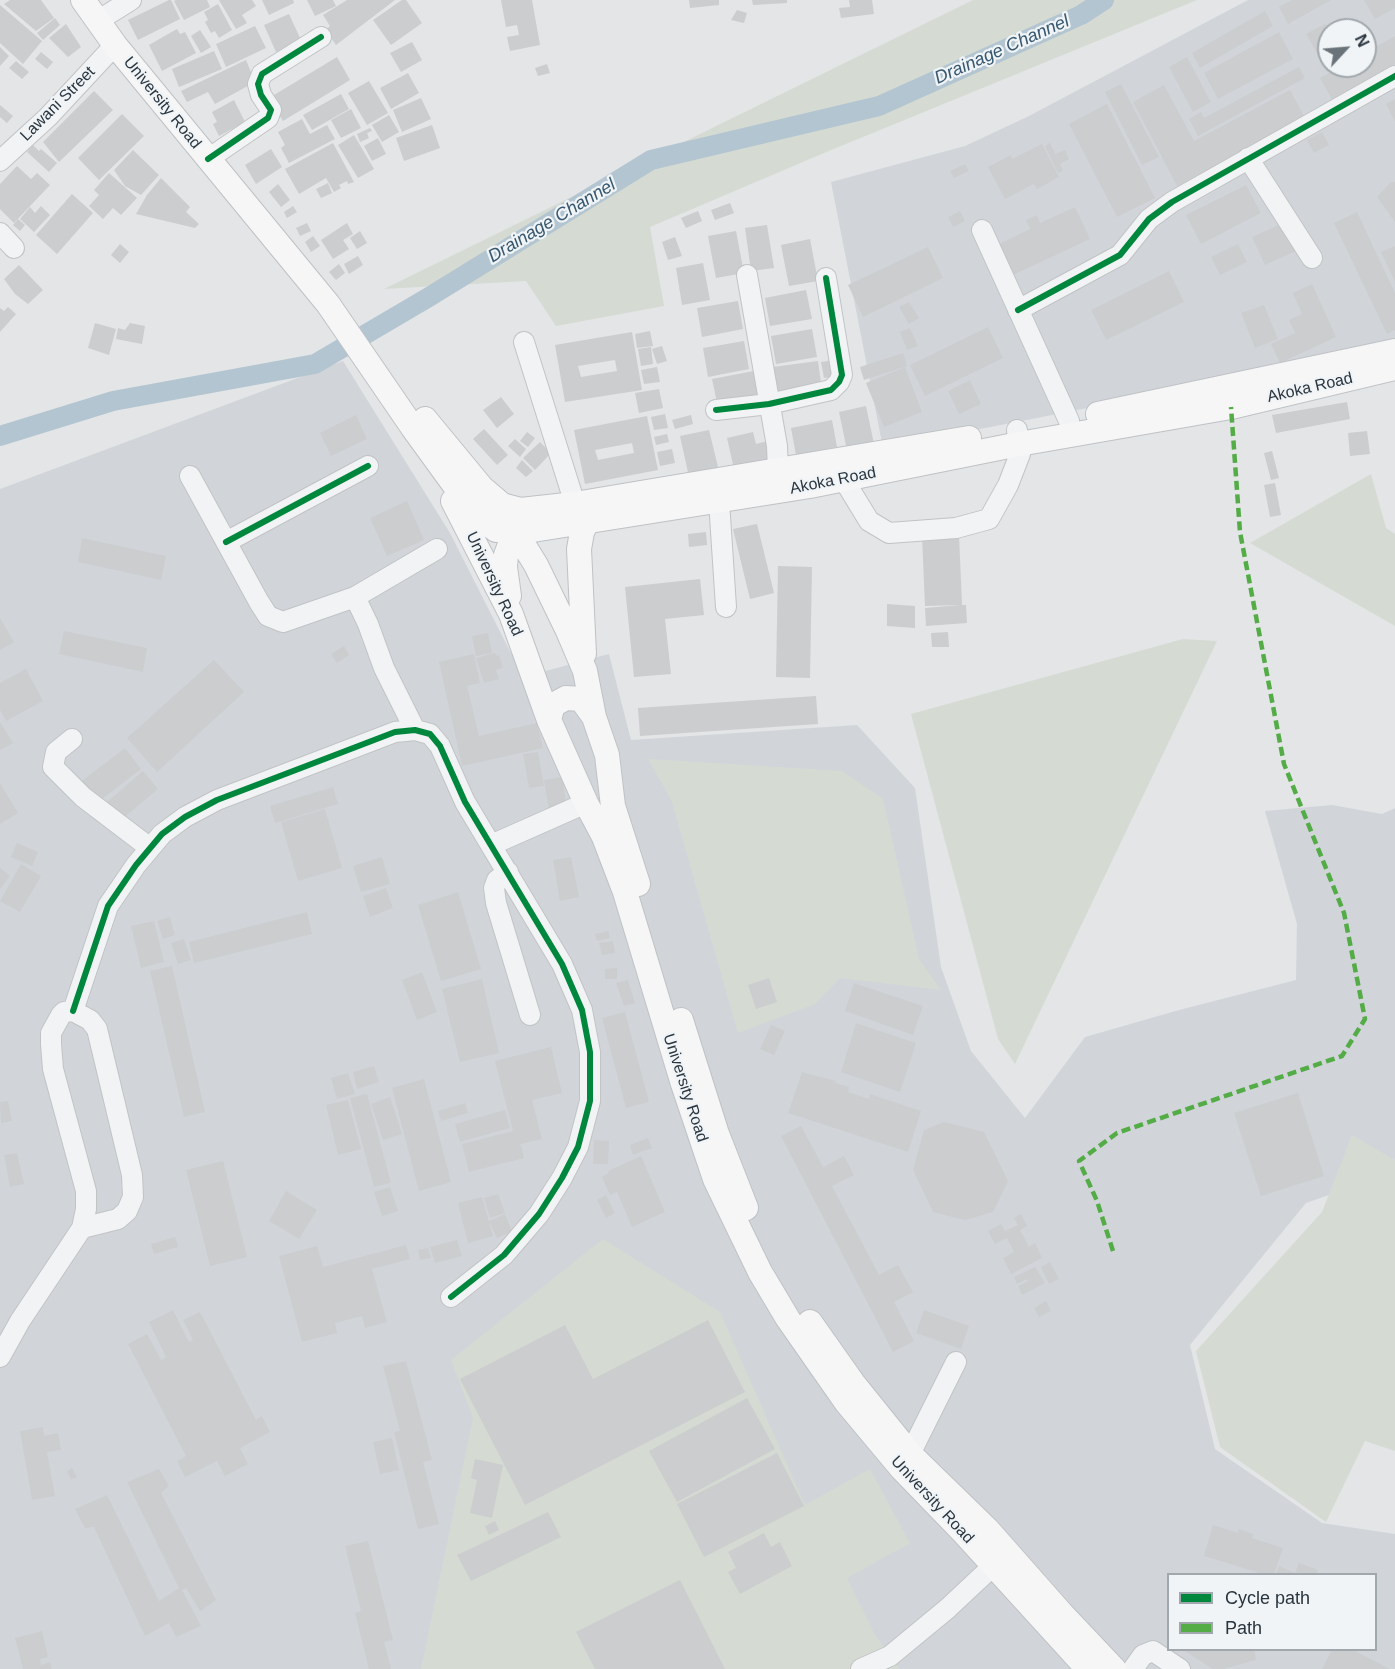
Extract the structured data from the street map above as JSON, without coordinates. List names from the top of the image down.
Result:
{
  "streets": {
    "main road": ["University Road", "Akoka Road"],
    "street": ["Lawani Street"]
  },
  "crossings": [
    ["University Road", "Lawani Street"],
    ["University Road", "Akoka Road"]
  ],
  "water": ["Drainage Channel"],
  "legend": ["Cycle path", "Path"],
  "north": "top right"
}
